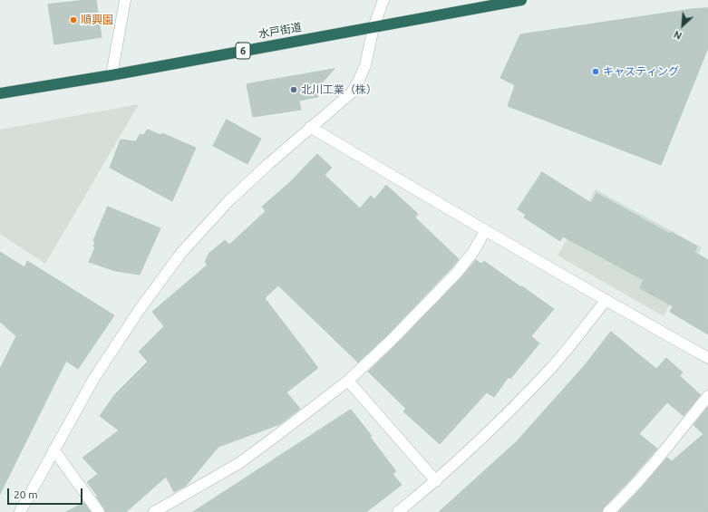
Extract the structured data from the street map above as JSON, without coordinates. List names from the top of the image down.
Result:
{
  "streets": {
    "highway": ["水戸街道", "6"]
  },
  "places": ["順興園", "キャスティング", "北川工業（株）"],
  "scale_bar": "20 m",
  "north": "bottom left"
}
